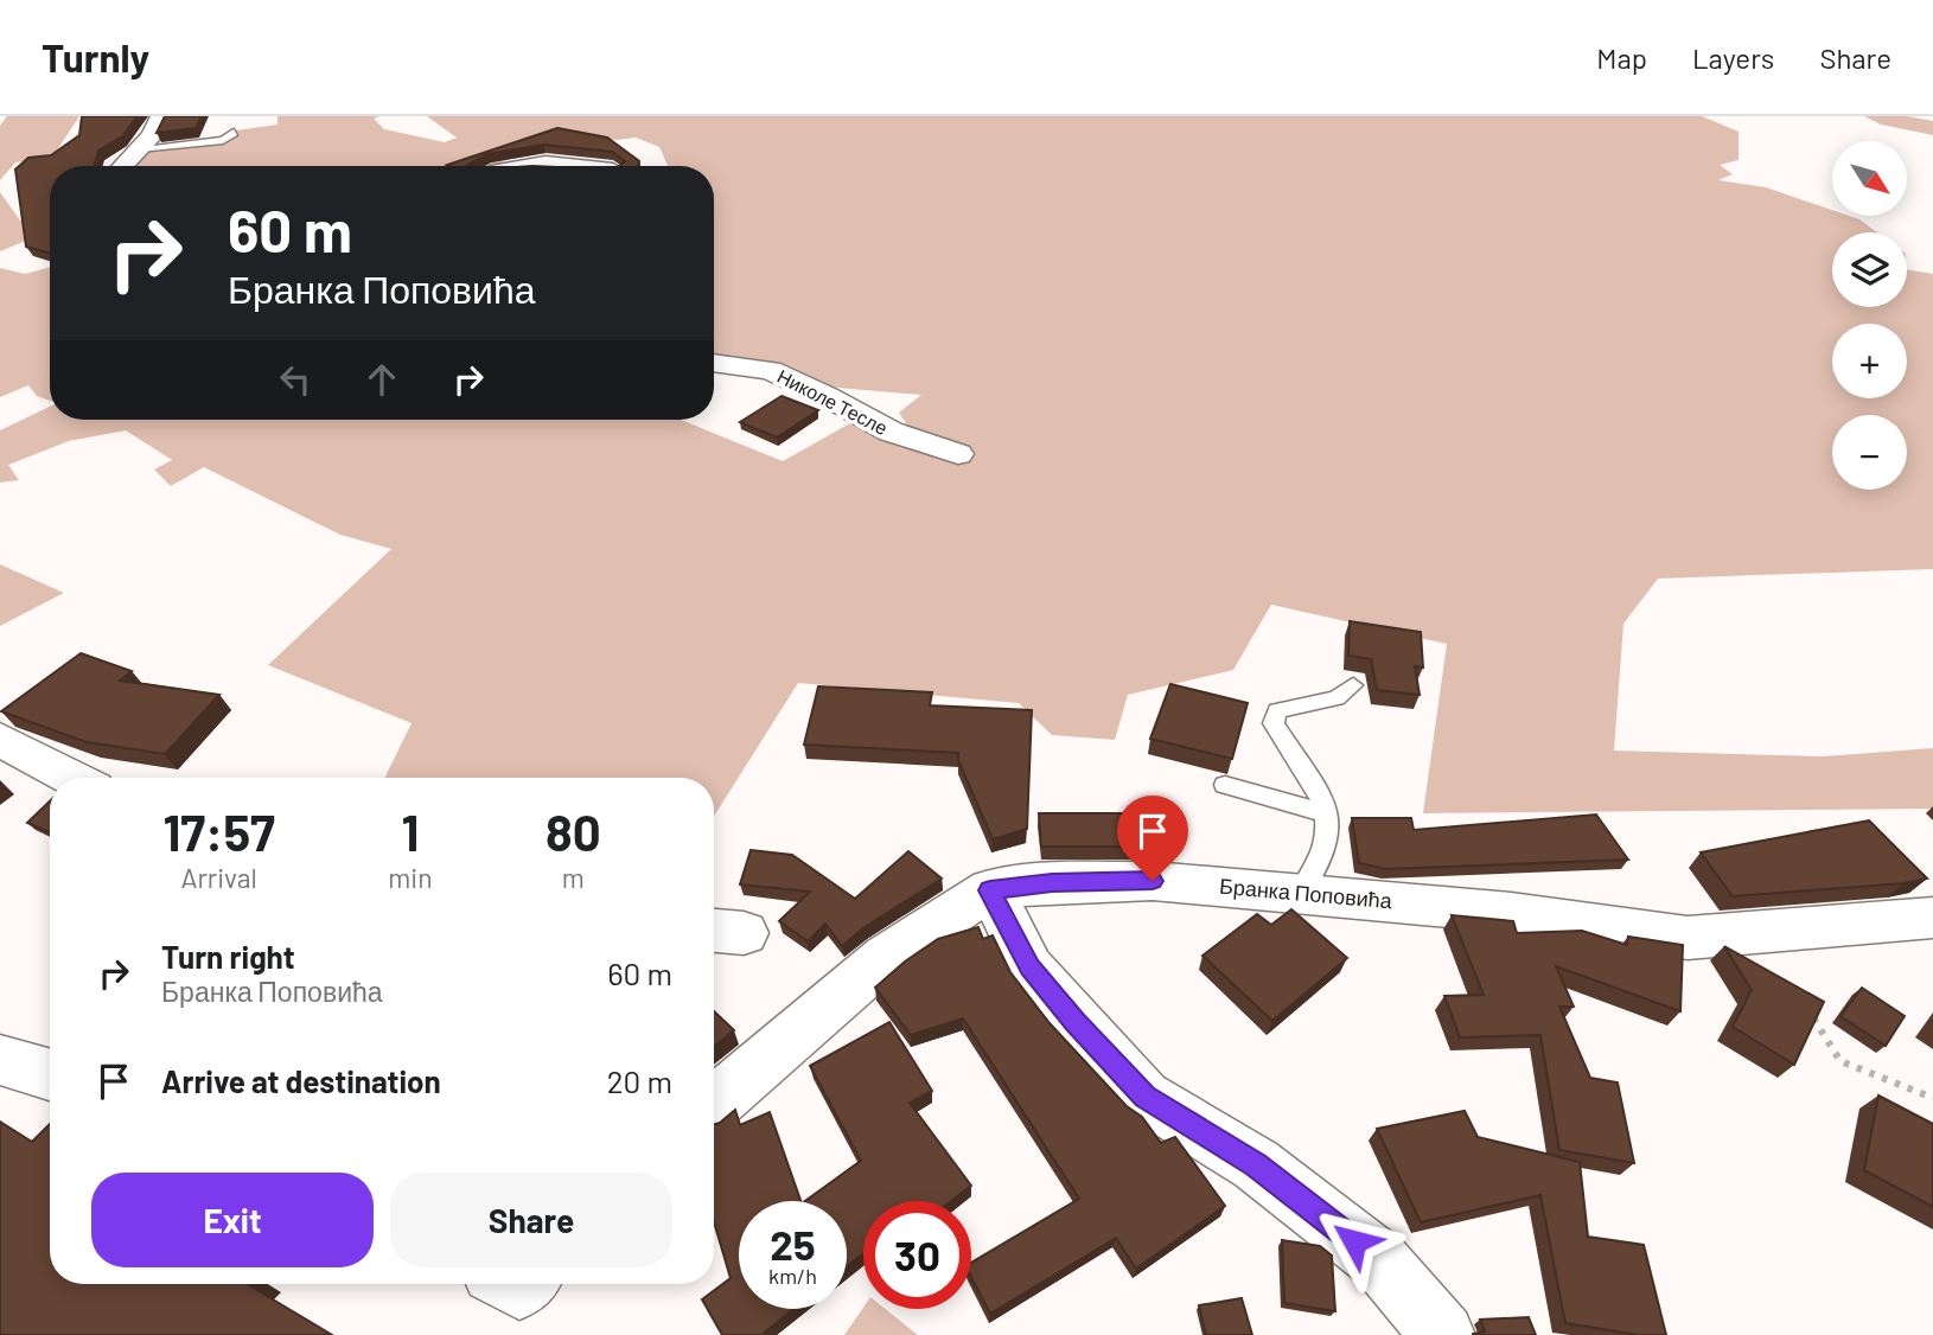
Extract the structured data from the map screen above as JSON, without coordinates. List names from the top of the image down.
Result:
{
  "streets": {
    "street": ["Николе Тесле", "Бранка Поповића"]
  },
  "north": "bottom right",
  "page": {
    "header": "Turnly",
    "nav": ["Map", "Layers", "Share"],
    "map_buttons": ["+", "−"],
    "turn": ["60 m", "Бранка Поповића"],
    "eta": [
      "17:57",
      "Arrival",
      "1",
      "min",
      "80",
      "m"
    ],
    "list": [
      {
        "name": "Turn right",
        "note": "Бранка Поповића",
        "value": "60 m"
      },
      {
        "name": "Arrive at destination",
        "value": "20 m"
      }
    ],
    "buttons": ["Exit", "Share"],
    "speed": "25 km/h",
    "limit": "30"
  }
}
